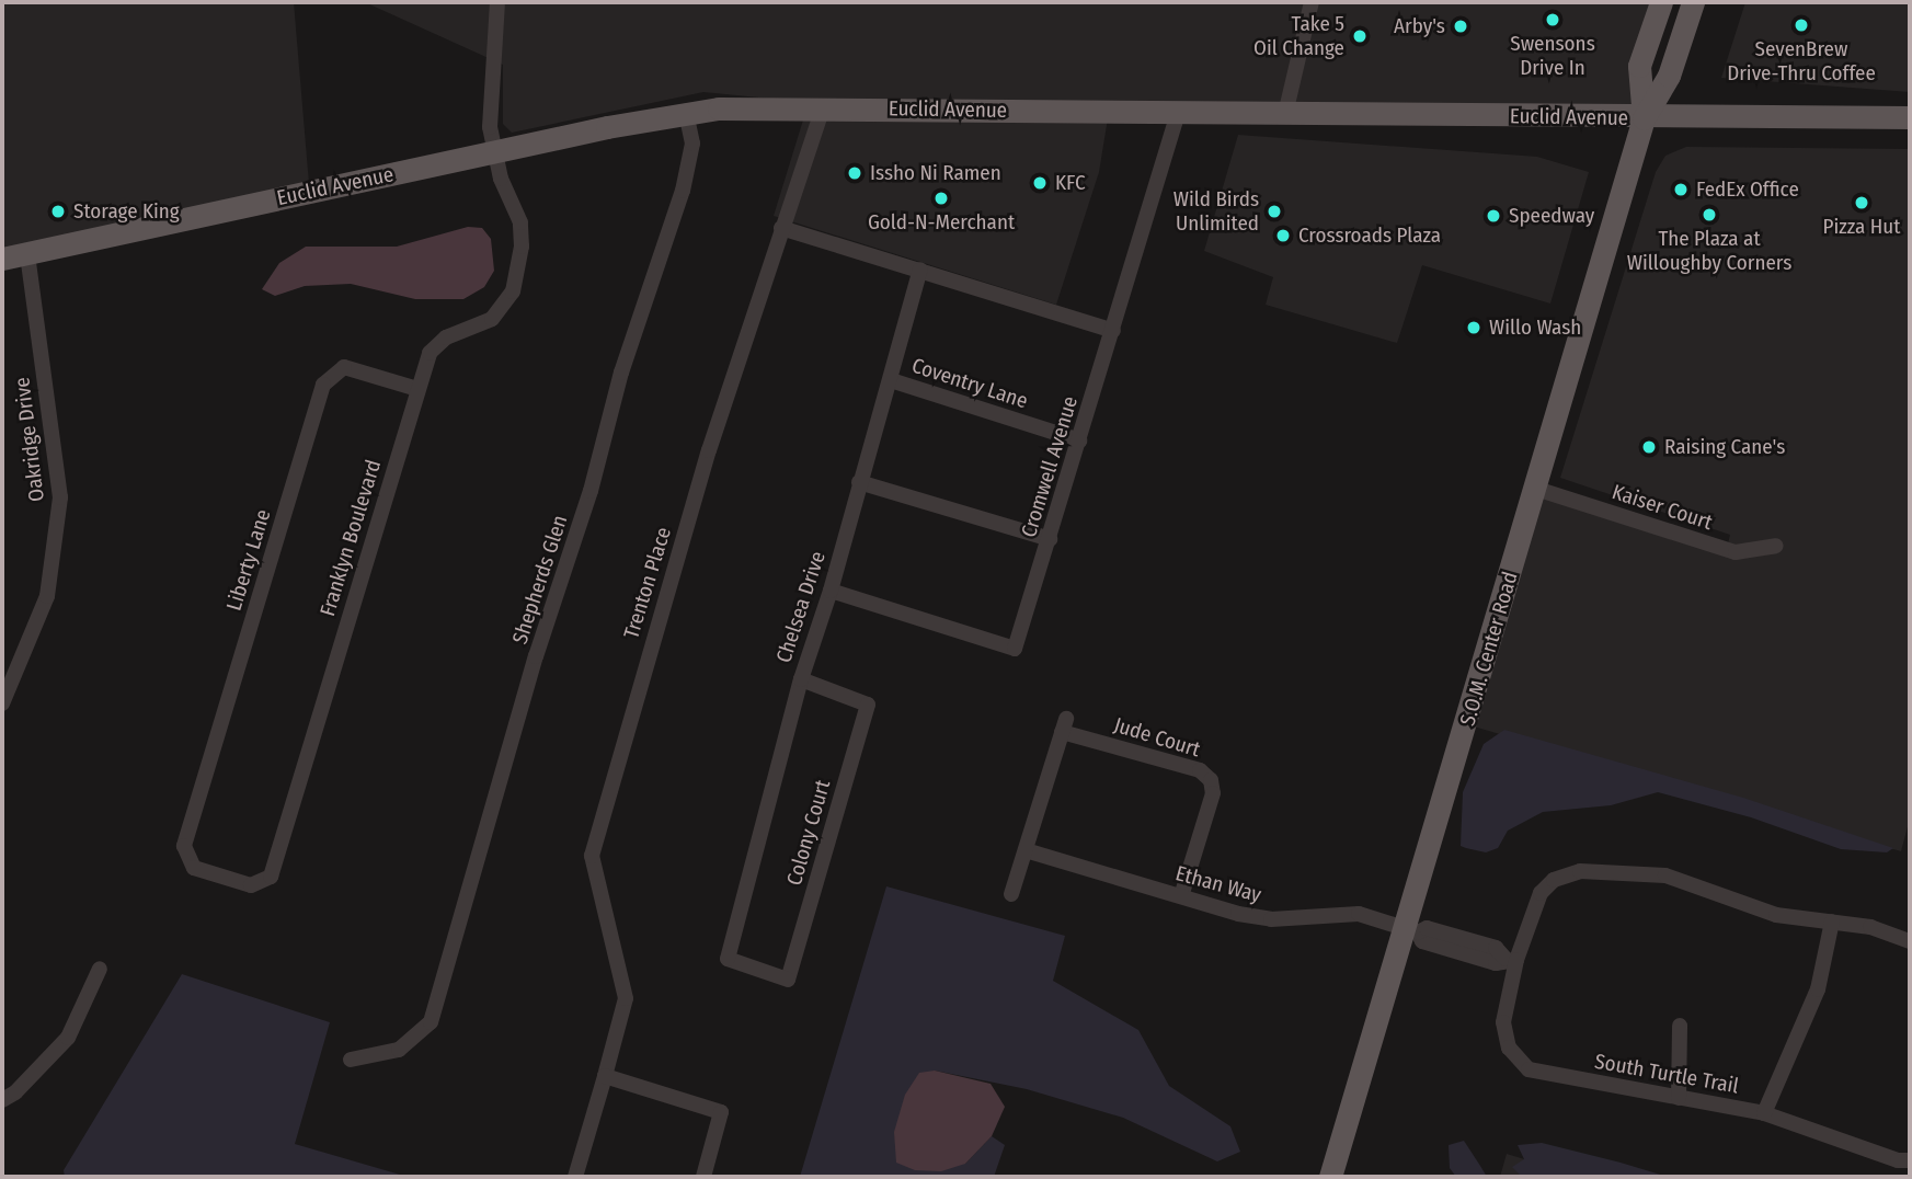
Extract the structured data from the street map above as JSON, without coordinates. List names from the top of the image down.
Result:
{
  "streets": {
    "main road": ["Euclid Avenue", "S.O.M. Center Road"],
    "street": [
      "Coventry Lane",
      "Oakridge Drive",
      "Cromwell Avenue",
      "Kaiser Court",
      "Franklyn Boulevard",
      "Liberty Lane",
      "Shepherds Glen",
      "Trenton Place",
      "Chelsea Drive",
      "Jude Court",
      "Colony Court",
      "Ethan Way",
      "South Turtle Trail"
    ]
  },
  "crossings": [
    ["Euclid Avenue", "Oakridge Drive"],
    ["Euclid Avenue", "Cromwell Avenue"],
    ["Euclid Avenue", "Franklyn Boulevard"],
    ["Euclid Avenue", "Shepherds Glen"],
    ["Euclid Avenue", "Trenton Place"],
    ["Euclid Avenue", "S.O.M. Center Road"],
    ["Coventry Lane", "Cromwell Avenue"],
    ["Coventry Lane", "Chelsea Drive"],
    ["Cromwell Avenue", "Chelsea Drive"],
    ["Kaiser Court", "S.O.M. Center Road"],
    ["Franklyn Boulevard", "Liberty Lane"],
    ["Chelsea Drive", "Colony Court"],
    ["S.O.M. Center Road", "Ethan Way"],
    ["Jude Court", "Ethan Way"],
    ["Ethan Way", "South Turtle Trail"]
  ],
  "places": [
    "Swensons Drive In",
    "SevenBrew Drive-Thru Coffee",
    "Arby's",
    "Take 5 Oil Change",
    "Issho Ni Ramen",
    "KFC",
    "FedEx Office",
    "Gold-N-Merchant",
    "Pizza Hut",
    "Storage King",
    "Wild Birds Unlimited",
    "The Plaza at Willoughby Corners",
    "Speedway",
    "Crossroads Plaza",
    "Willo Wash",
    "Raising Cane's"
  ]
}
